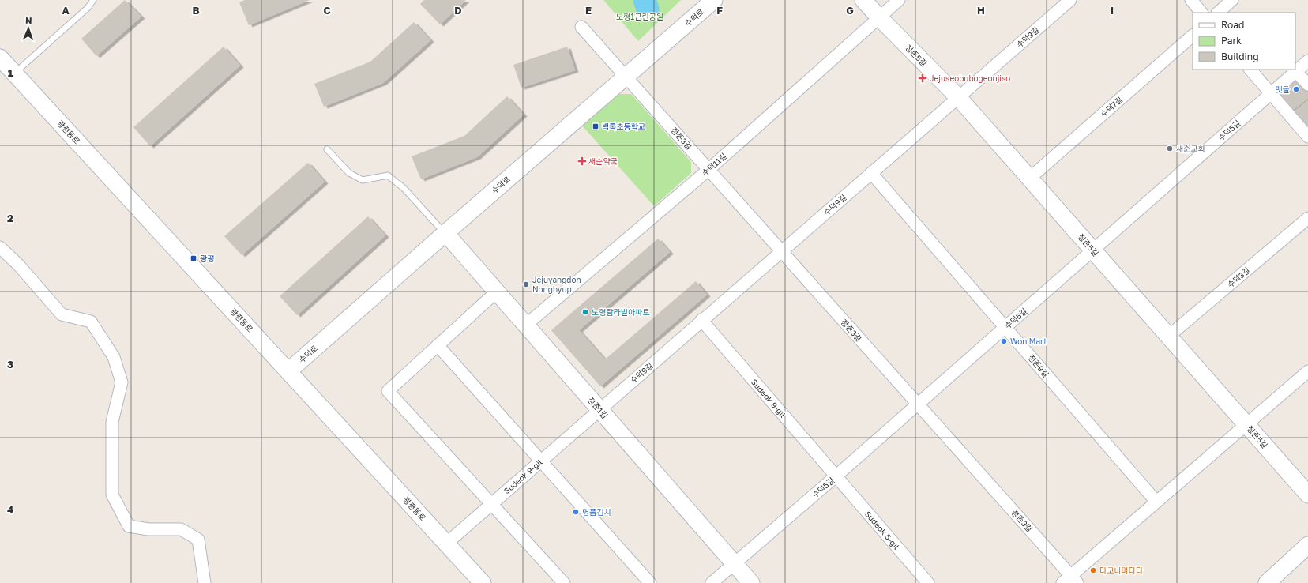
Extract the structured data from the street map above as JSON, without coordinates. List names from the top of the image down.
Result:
{
  "streets": {
    "main road": [
      "수덕로",
      "정존5길",
      "광평동로",
      "정존1길"
    ],
    "street": [
      "수덕9길",
      "수덕7길",
      "수덕5길",
      "정존3길",
      "수덕11길",
      "수덕3길",
      "정존9길",
      "Sudeok 9-gil",
      "Sudeok 5-gil"
    ]
  },
  "crossings": [
    ["수덕로", "광평동로"],
    ["수덕로", "정존3길"],
    ["수덕로", "정존1길"],
    ["수덕9길", "정존5길"],
    ["수덕9길", "정존3길"],
    ["수덕9길", "정존9길"],
    ["수덕9길", "Sudeok 9-gil"],
    ["수덕9길", "정존1길"],
    ["정존5길", "수덕7길"],
    ["정존5길", "수덕5길"],
    ["정존5길", "수덕11길"],
    ["정존5길", "수덕3길"],
    ["수덕5길", "정존3길"],
    ["수덕5길", "정존9길"],
    ["수덕5길", "Sudeok 9-gil"],
    ["수덕5길", "정존1길"],
    ["수덕5길", "Sudeok 5-gil"],
    ["광평동로", "Sudeok 9-gil"],
    ["정존3길", "수덕11길"],
    ["수덕11길", "정존1길"],
    ["Sudeok 9-gil", "정존1길"],
    ["Sudeok 9-gil", "Sudeok 5-gil"]
  ],
  "parks": ["노형1근린공원"],
  "places": {
    "health": ["Jejuseobubogeonjiso", "새순약국"],
    "other": [
      "맷돌",
      "새순교회",
      "Jejuyangdon Nonghyup",
      "노형탐라빌아파트",
      "Won Mart",
      "명품김치",
      "타코나마타타"
    ],
    "transit": ["백록초등학교", "광평"]
  },
  "legend": ["Road", "Park", "Building"],
  "north": "top",
  "grid": {
    "columns": [
      "A",
      "B",
      "C",
      "D",
      "E",
      "F",
      "G",
      "H",
      "I"
    ],
    "rows": [
      "1",
      "2",
      "3",
      "4"
    ]
  }
}
